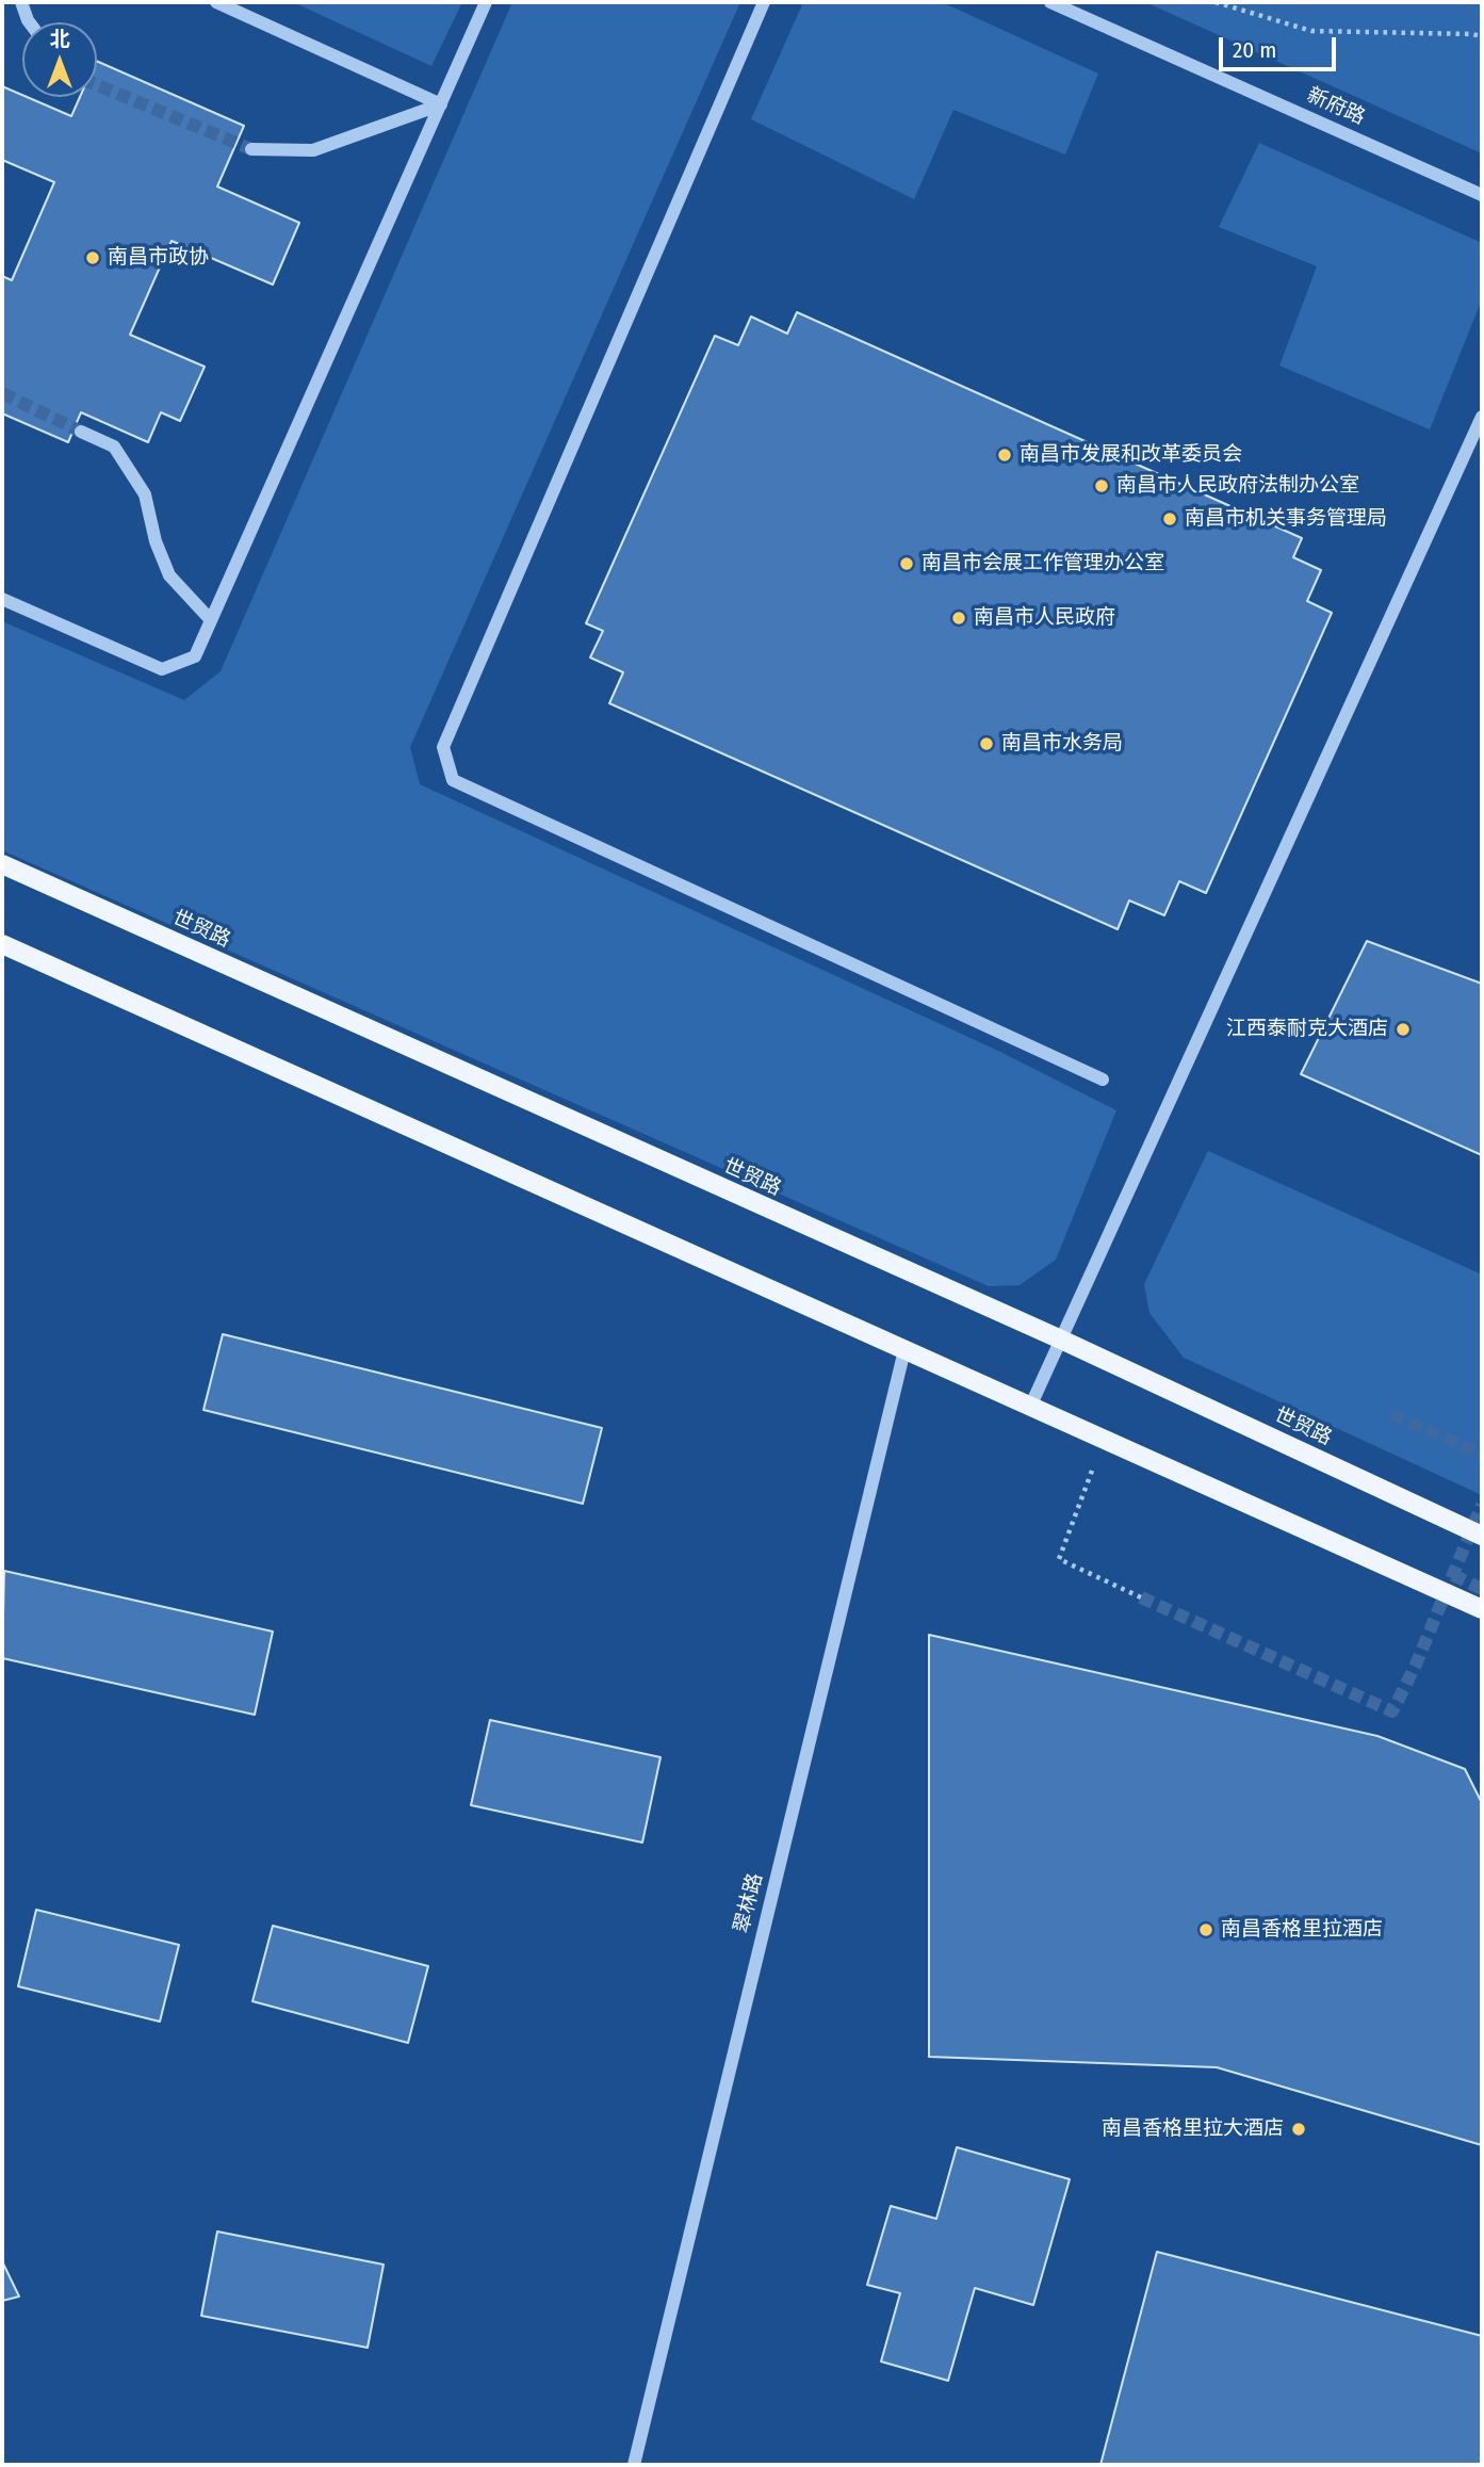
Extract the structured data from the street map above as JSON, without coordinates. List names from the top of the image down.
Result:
{
  "streets": {
    "main road": ["世贸路"],
    "street": ["新府路", "翠林路"]
  },
  "places": [
    "南昌市政协",
    "南昌市发展和改革委员会",
    "南昌市人民政府法制办公室",
    "南昌市机关事务管理局",
    "南昌市会展工作管理办公室",
    "南昌市人民政府",
    "南昌市水务局",
    "江西泰耐克大酒店",
    "南昌香格里拉酒店",
    "南昌香格里拉大酒店"
  ],
  "scale_bar": "20 m",
  "north": "top"
}
